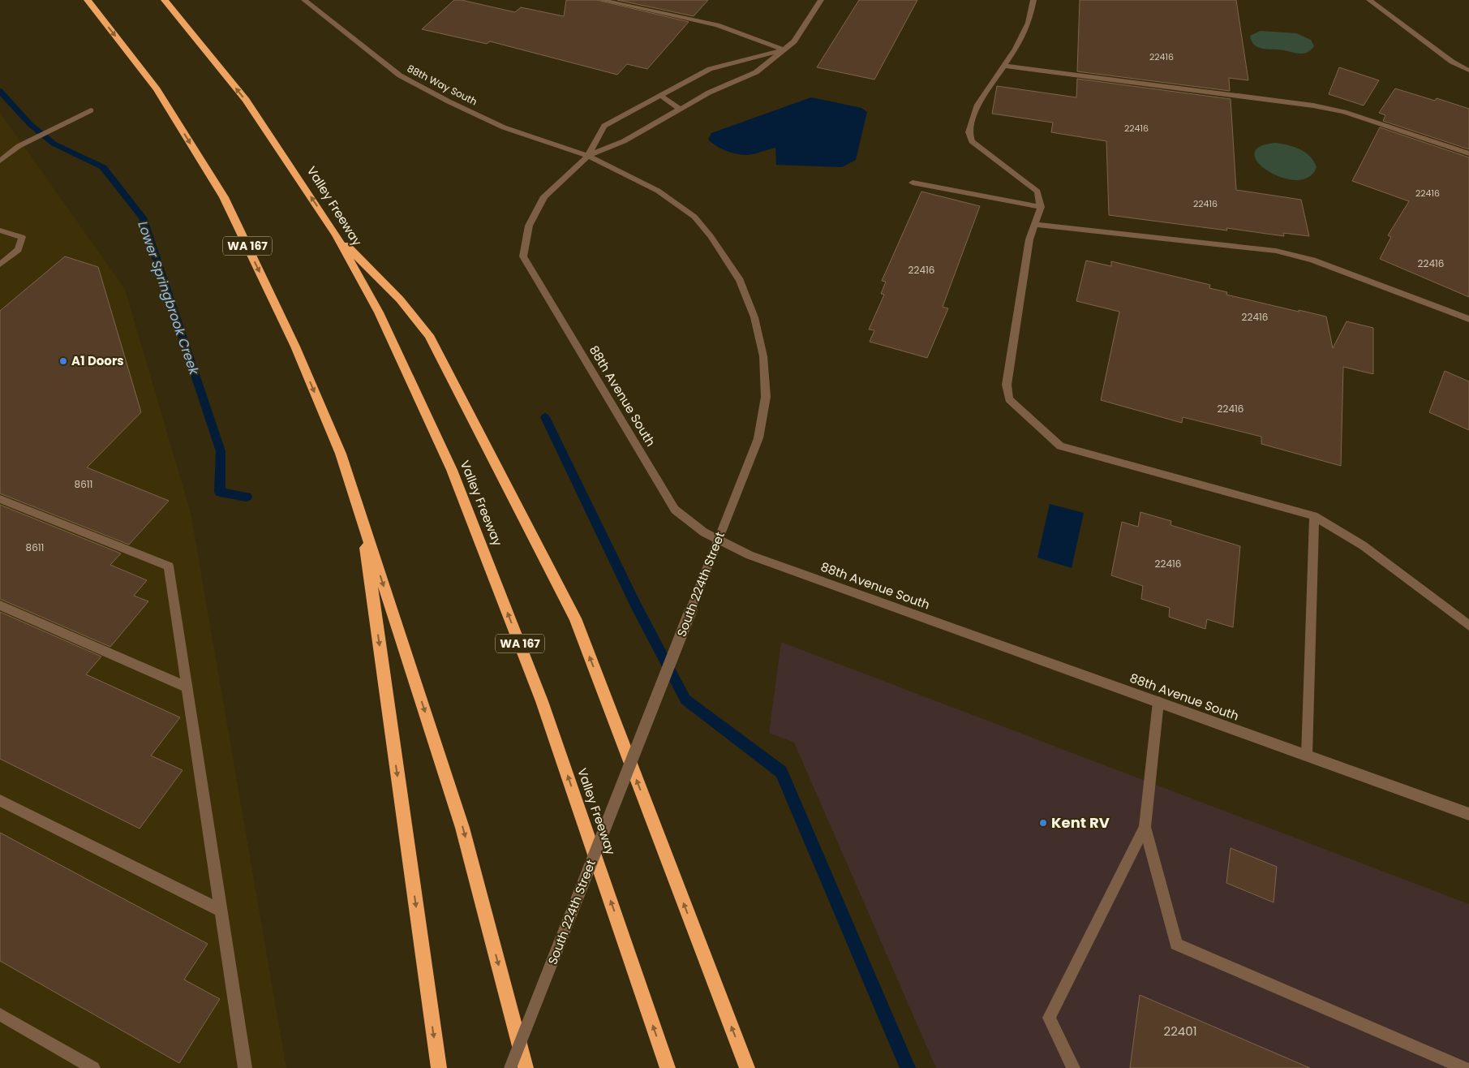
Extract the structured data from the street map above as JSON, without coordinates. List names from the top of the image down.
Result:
{
  "streets": {
    "highway": ["Valley Freeway", "WA 167"],
    "street": ["88th Way South", "88th Avenue South", "South 224th Street"]
  },
  "crossings": [
    ["88th Way South", "88th Avenue South"],
    ["88th Way South", "South 224th Street"],
    ["88th Avenue South", "South 224th Street"]
  ],
  "water": ["Lower Springbrook Creek"],
  "places": ["A1 Doors", "Kent RV"],
  "house_numbers": [
    "22416",
    "22416",
    "22416",
    "22416",
    "22416",
    "22416",
    "22416",
    "22416",
    "8611",
    "8611",
    "22416",
    "22401"
  ]
}
